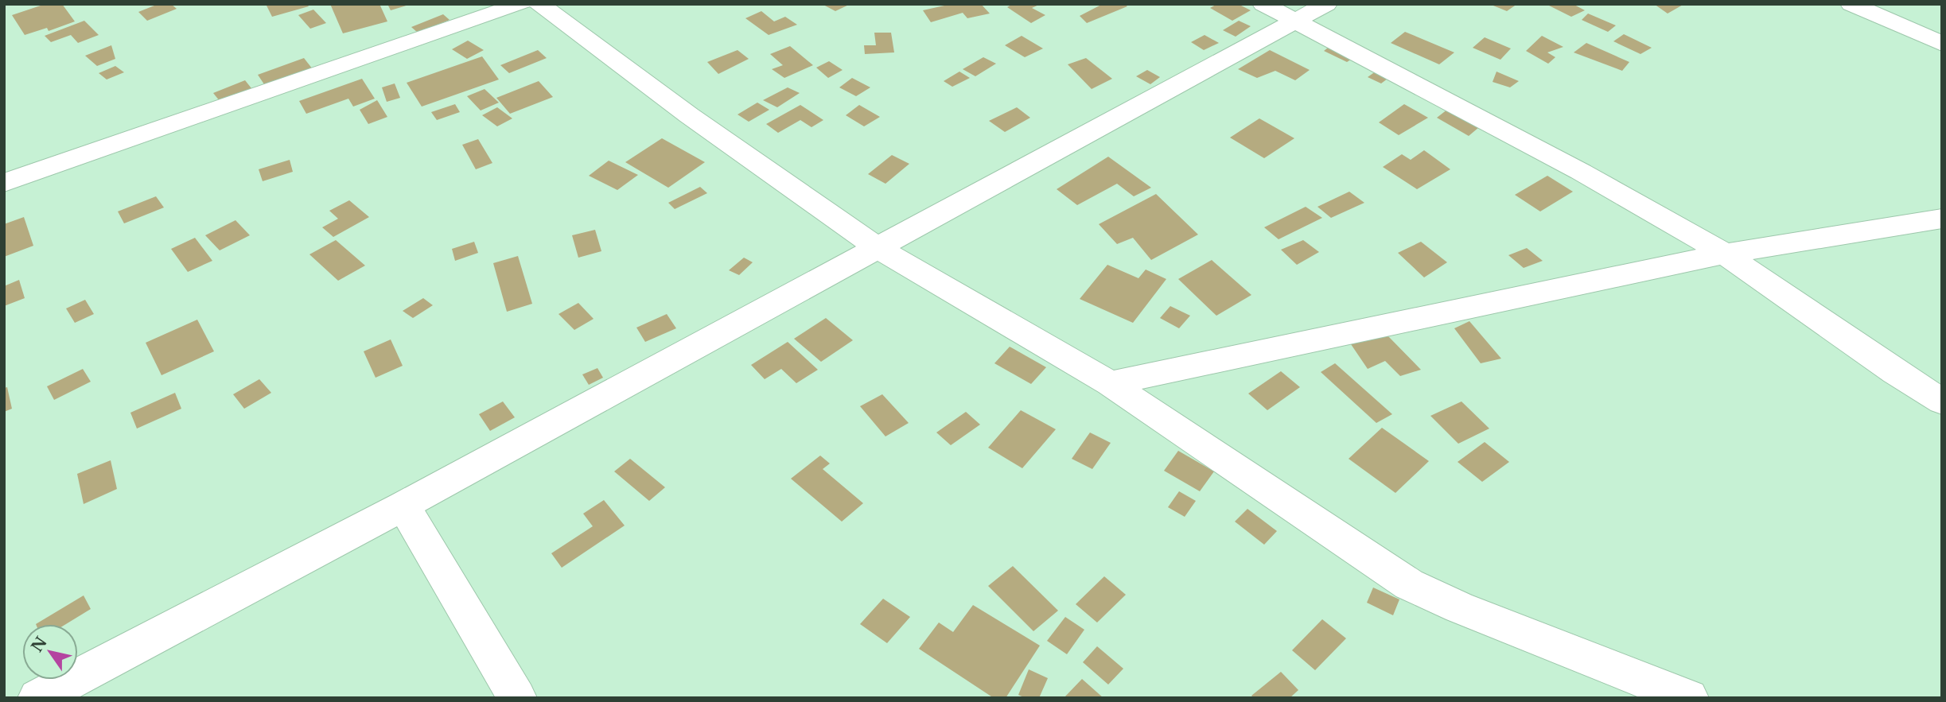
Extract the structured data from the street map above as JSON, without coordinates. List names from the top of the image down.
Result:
{
  "north": "top left"
}
